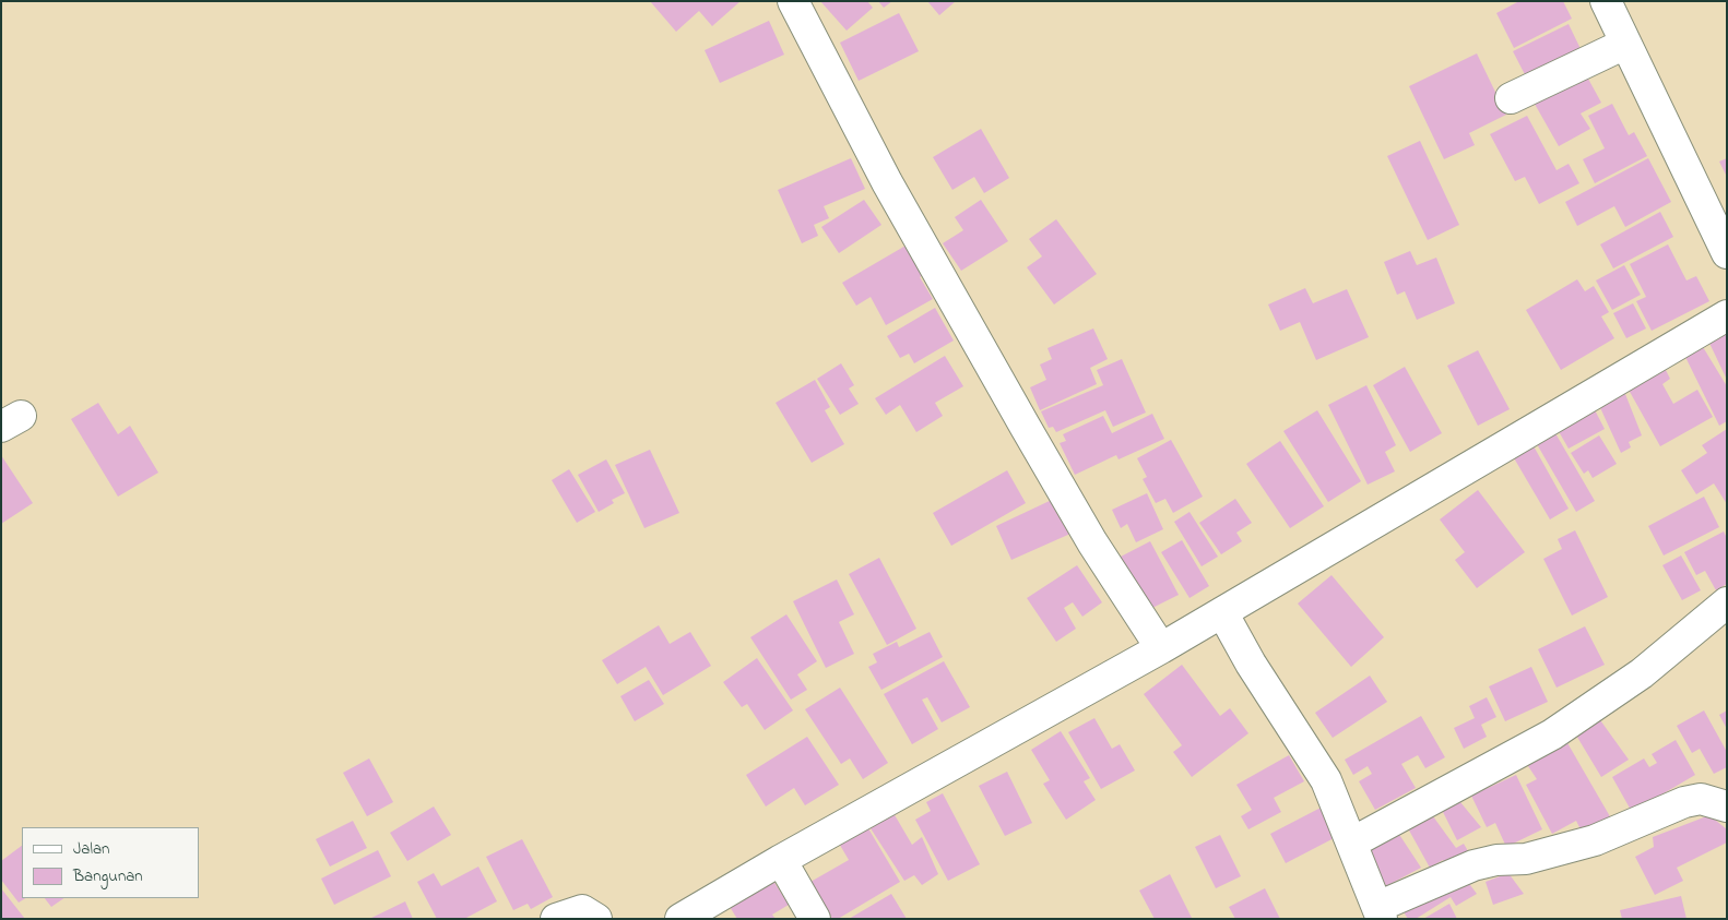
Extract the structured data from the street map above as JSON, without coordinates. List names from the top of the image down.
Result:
{
  "legend": ["Jalan", "Bangunan"]
}
